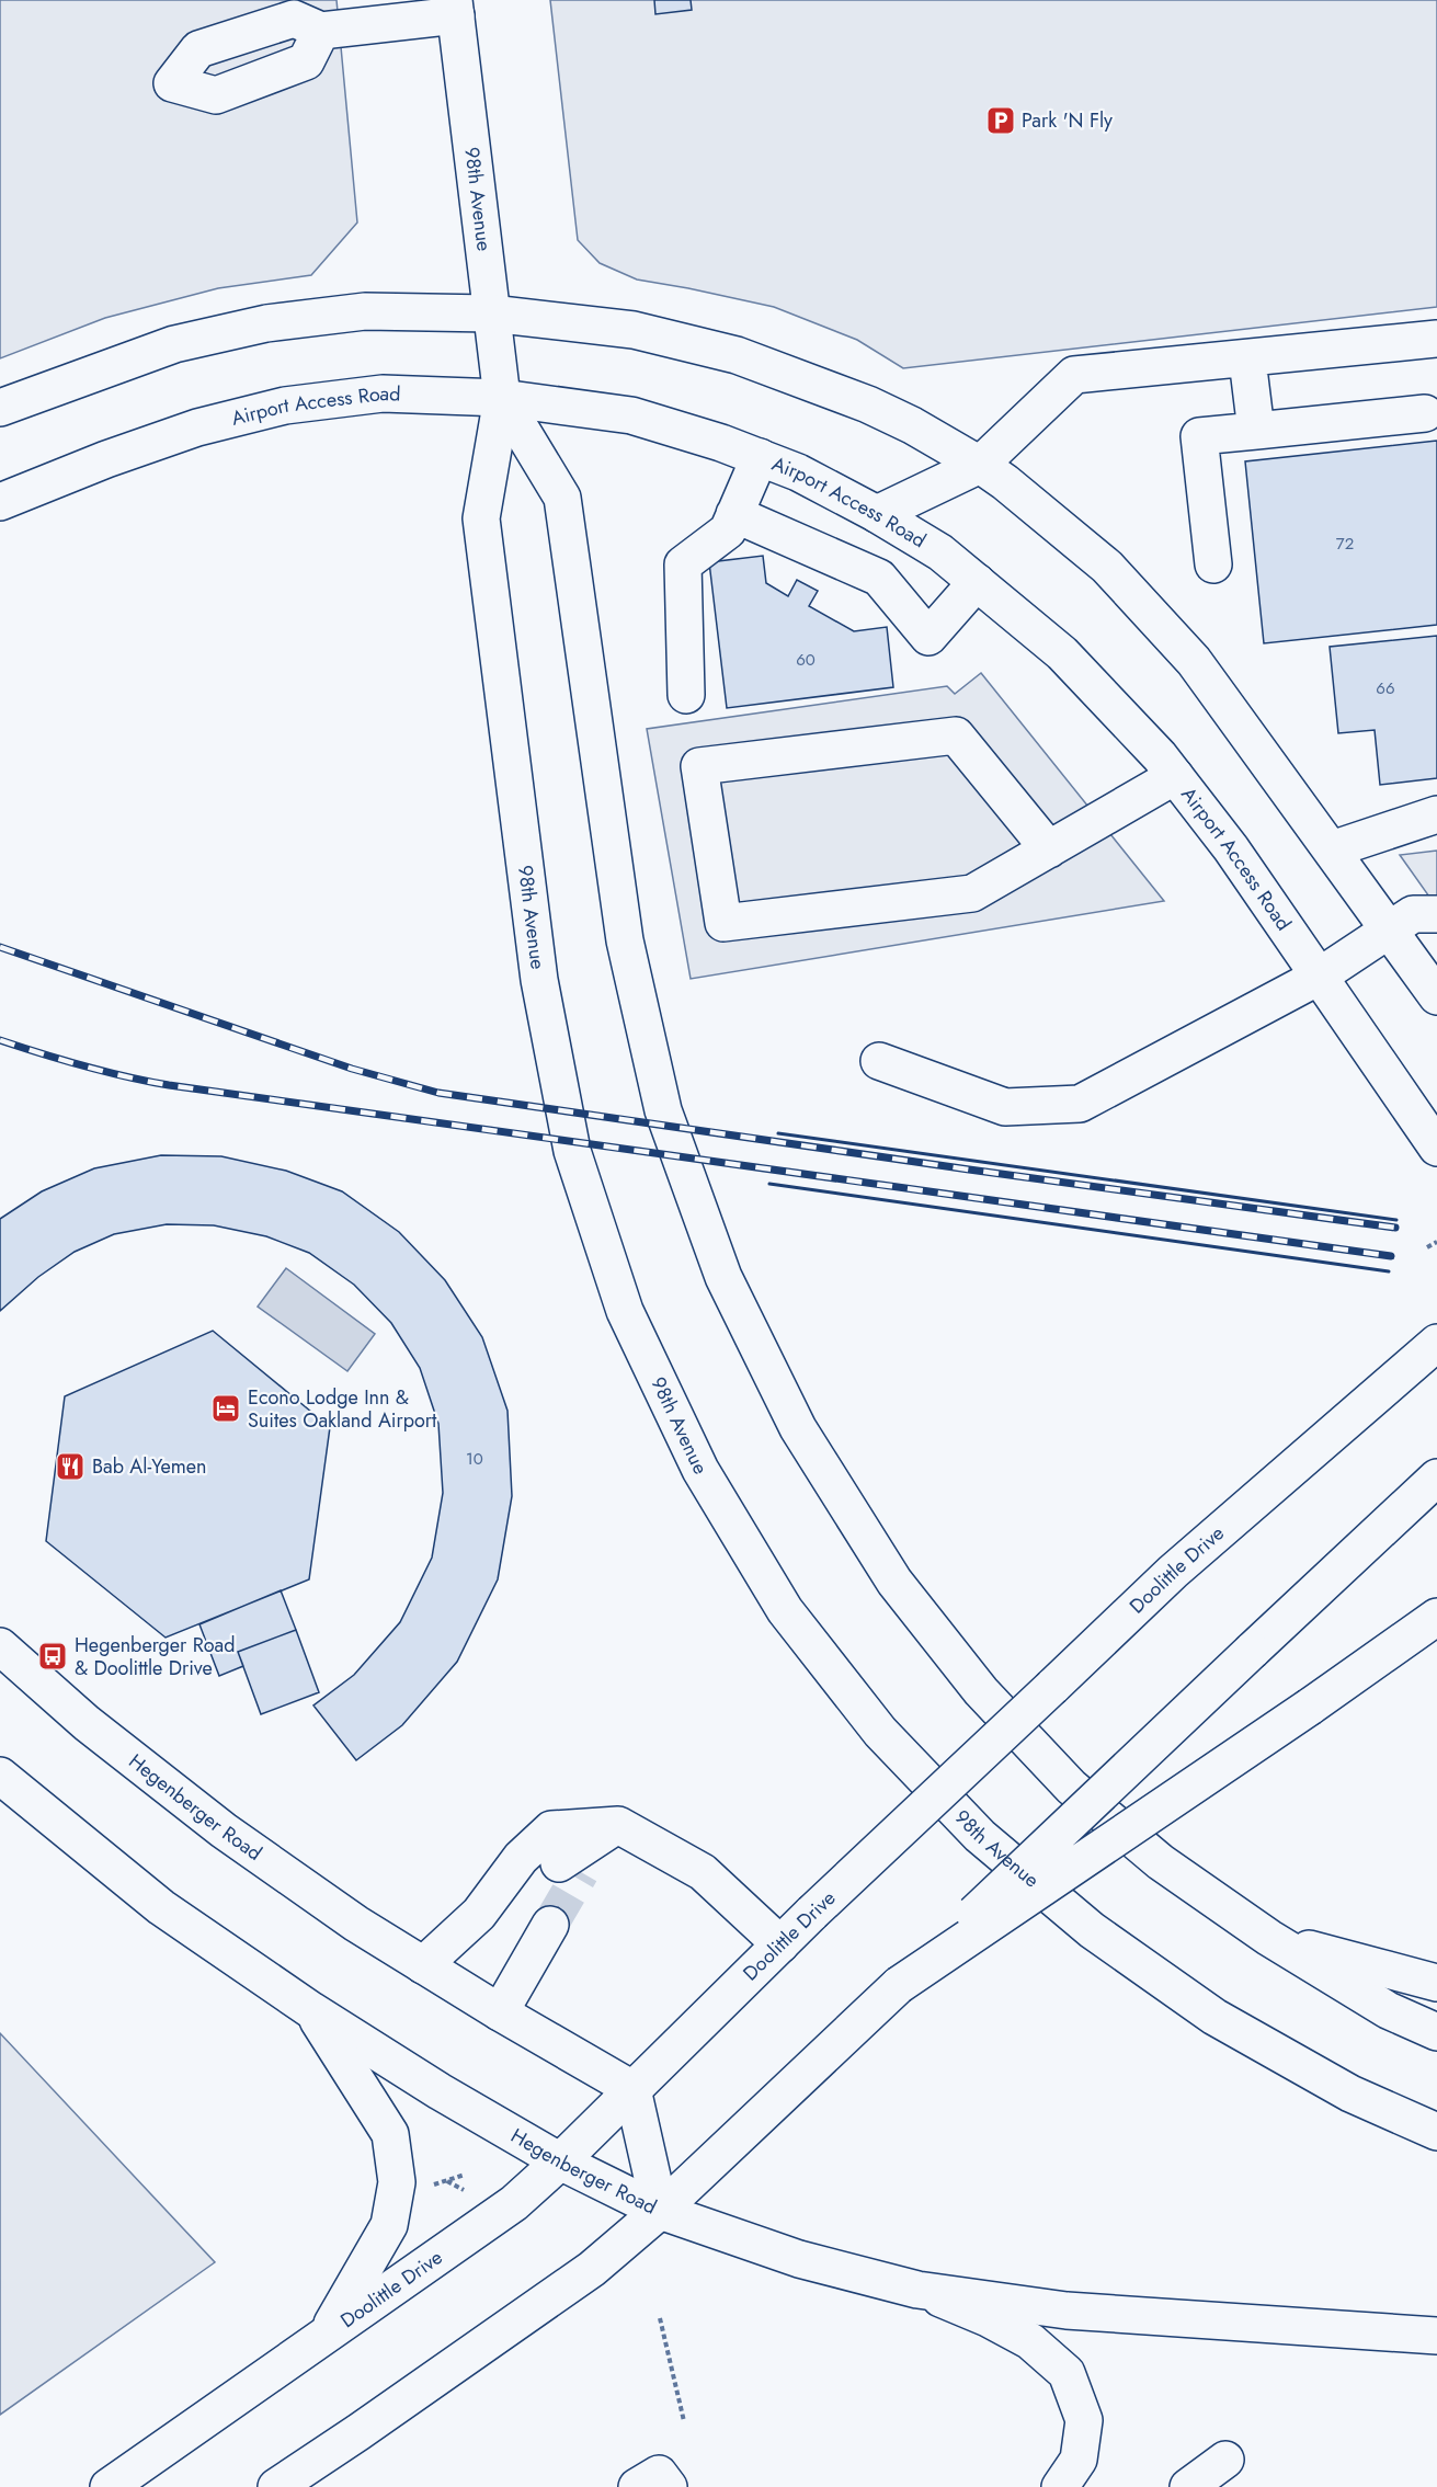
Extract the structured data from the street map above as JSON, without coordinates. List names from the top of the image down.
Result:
{
  "streets": {
    "main road": [
      "98th Avenue",
      "Airport Access Road",
      "Doolittle Drive",
      "Hegenberger Road"
    ]
  },
  "crossings": [
    ["98th Avenue", "Airport Access Road"],
    ["Doolittle Drive", "Hegenberger Road"]
  ],
  "places": {
    "parking": ["Park 'N Fly"],
    "hotel": ["Econo Lodge Inn & Suites Oakland Airport"],
    "restaurant": ["Bab Al-Yemen"],
    "bus stop": ["Hegenberger Road & Doolittle Drive"]
  },
  "house_numbers": [
    "72",
    "60",
    "66",
    "10"
  ]
}
